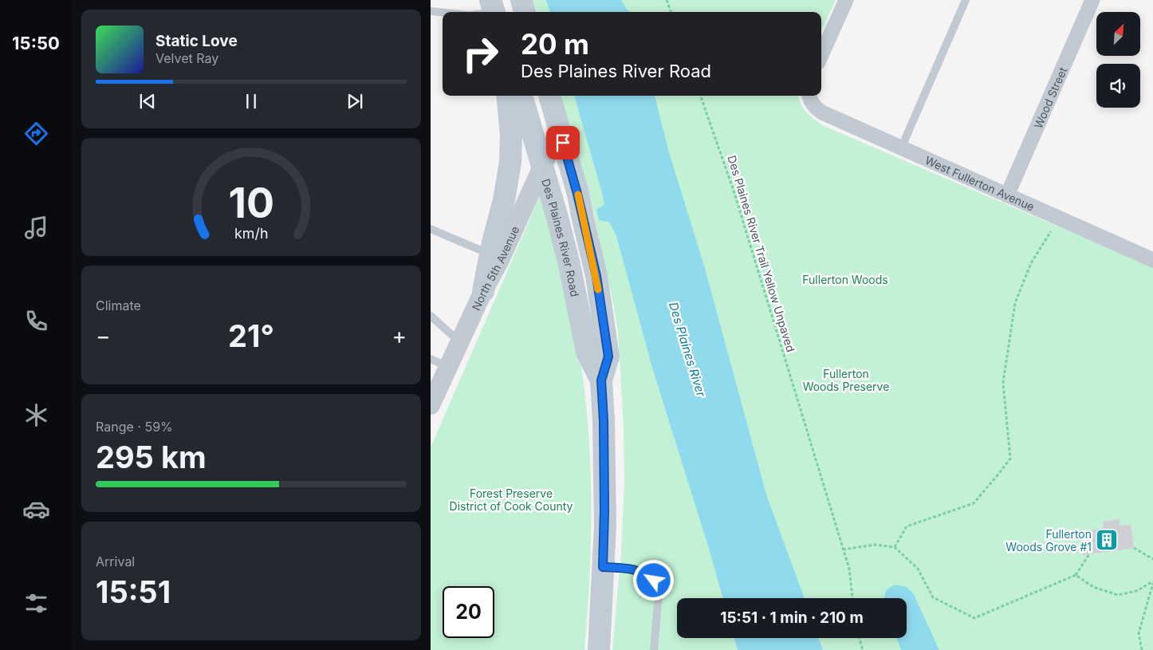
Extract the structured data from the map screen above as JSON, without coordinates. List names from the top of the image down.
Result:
{
  "streets": {
    "main road": ["Des Plaines River Road"],
    "street": ["Wood Street", "West Fullerton Avenue", "North 5th Avenue"],
    "path": ["Des Plaines River Trail Yellow Unpaved"]
  },
  "crossings": [
    ["Wood Street", "West Fullerton Avenue"],
    ["Des Plaines River Road", "North 5th Avenue"]
  ],
  "water": ["Des Plaines River"],
  "parks": ["Fullerton Woods", "Fullerton Woods Preserve", "Forest Preserve District of Cook County"],
  "places": {
    "building": ["Fullerton Woods Grove #1"]
  },
  "north": "top right",
  "page": {
    "tabs": "15:50",
    "turn": ["20 m", "Des Plaines River Road"],
    "song": ["Static Love", "Velvet Ray"],
    "tile": [
      "Climate",
      ["Range · 59%", "295 km"],
      ["Arrival", "15:51"]
    ],
    "heat": ["−", "21°", "+"],
    "limit": "20",
    "trip": "15:51 · 1 min · 210 m",
    "gauge": ["10", "km/h"]
  }
}
